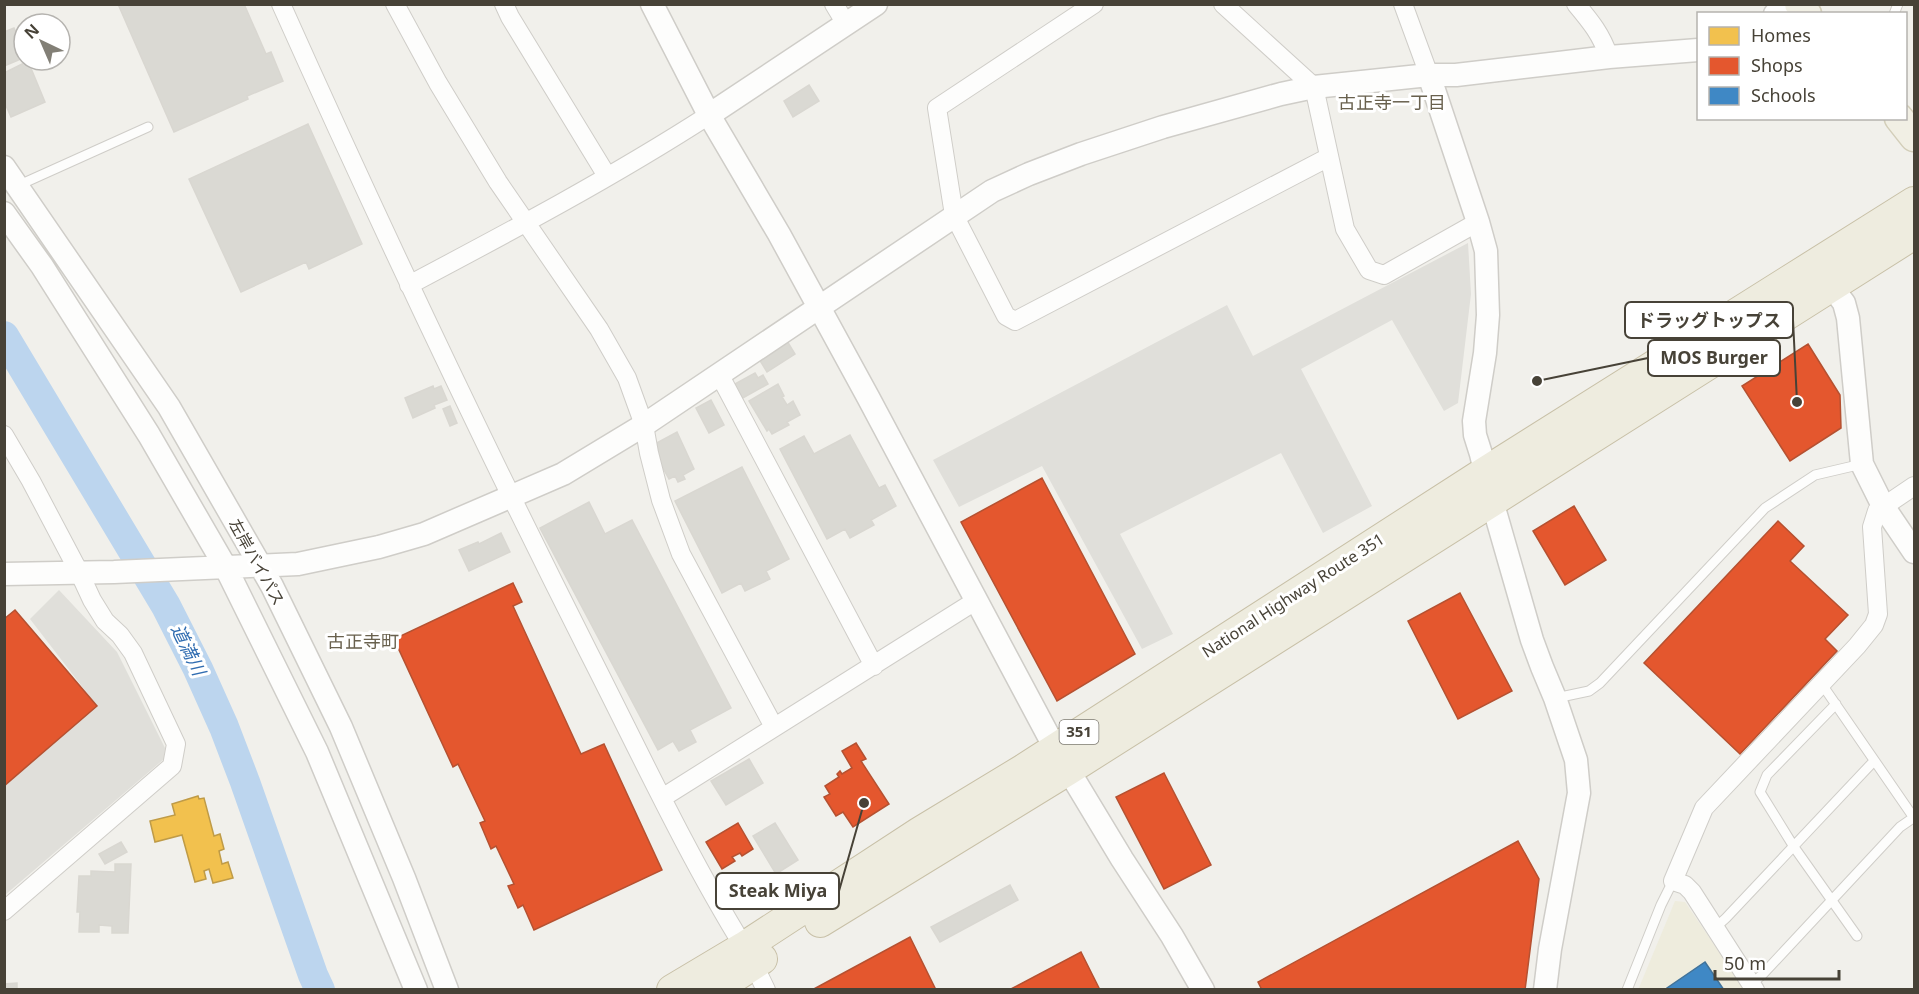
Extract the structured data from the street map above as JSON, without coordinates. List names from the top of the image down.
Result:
{
  "streets": {
    "highway": ["National Highway Route 351", "351"],
    "street": ["左岸バイパス"]
  },
  "districts": ["古正寺一丁目", "古正寺町"],
  "water": ["道満川"],
  "places": ["MOS Burger", "ドラッグトップス", "Steak Miya"],
  "legend": ["Homes", "Shops", "Schools"],
  "scale_bar": "50 m",
  "north": "top left"
}
